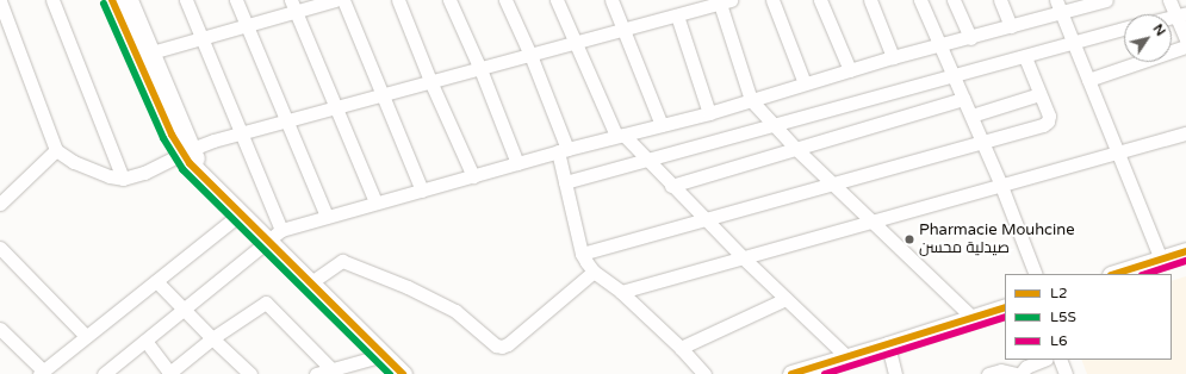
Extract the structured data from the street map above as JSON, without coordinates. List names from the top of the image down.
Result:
{
  "places": ["Pharmacie Mouhcine صيدلية محسن"],
  "lines": ["transit line L2", "transit line L5S", "transit line L6"],
  "legend": ["L2", "L5S", "L6"],
  "north": "top right"
}
